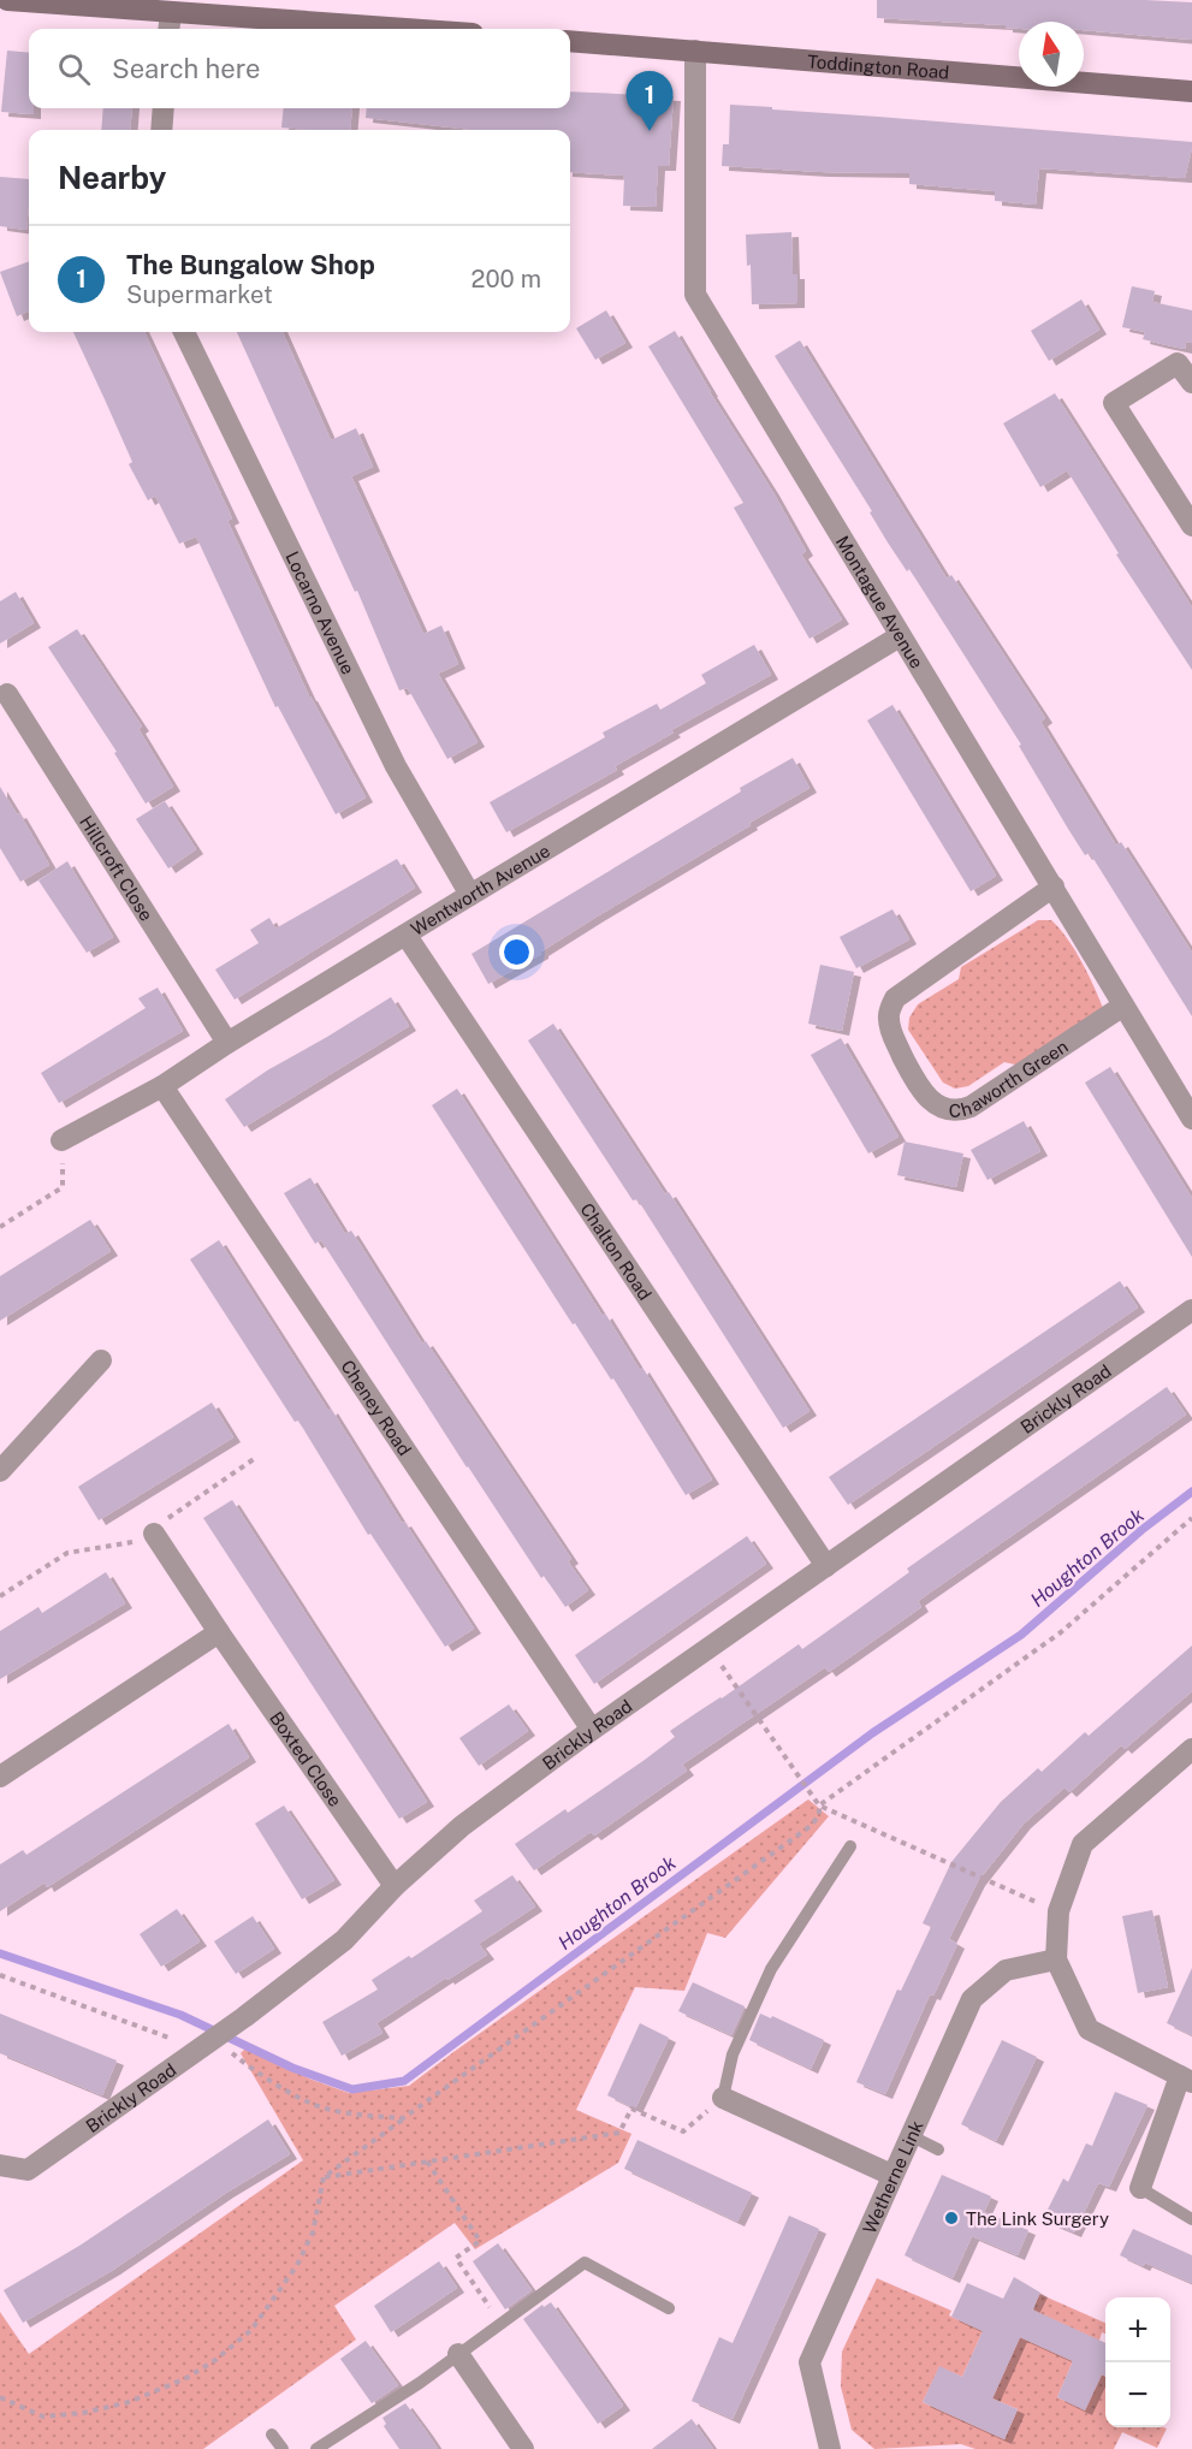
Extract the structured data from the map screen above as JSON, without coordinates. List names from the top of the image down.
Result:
{
  "streets": {
    "main road": ["Toddington Road"],
    "street": [
      "Montague Avenue",
      "Locarno Avenue",
      "Hillcroft Close",
      "Wentworth Avenue",
      "Chaworth Green",
      "Chalton Road",
      "Brickly Road",
      "Cheney Road",
      "Boxted Close",
      "Wetherne Link"
    ]
  },
  "crossings": [
    ["Toddington Road", "Montague Avenue"],
    ["Montague Avenue", "Wentworth Avenue"],
    ["Montague Avenue", "Chaworth Green"],
    ["Locarno Avenue", "Wentworth Avenue"],
    ["Hillcroft Close", "Wentworth Avenue"],
    ["Wentworth Avenue", "Chalton Road"],
    ["Wentworth Avenue", "Cheney Road"],
    ["Chalton Road", "Brickly Road"],
    ["Brickly Road", "Cheney Road"],
    ["Brickly Road", "Boxted Close"]
  ],
  "water": ["Houghton Brook"],
  "places": ["The Link Surgery"],
  "north": "top",
  "page": {
    "search": "Search here",
    "pins": "1",
    "heading": "Nearby",
    "list": [
      {
        "mark": "1",
        "name": "The Bungalow Shop",
        "note": "Supermarket",
        "value": "200 m"
      }
    ],
    "map_buttons": ["+", "−"]
  }
}
